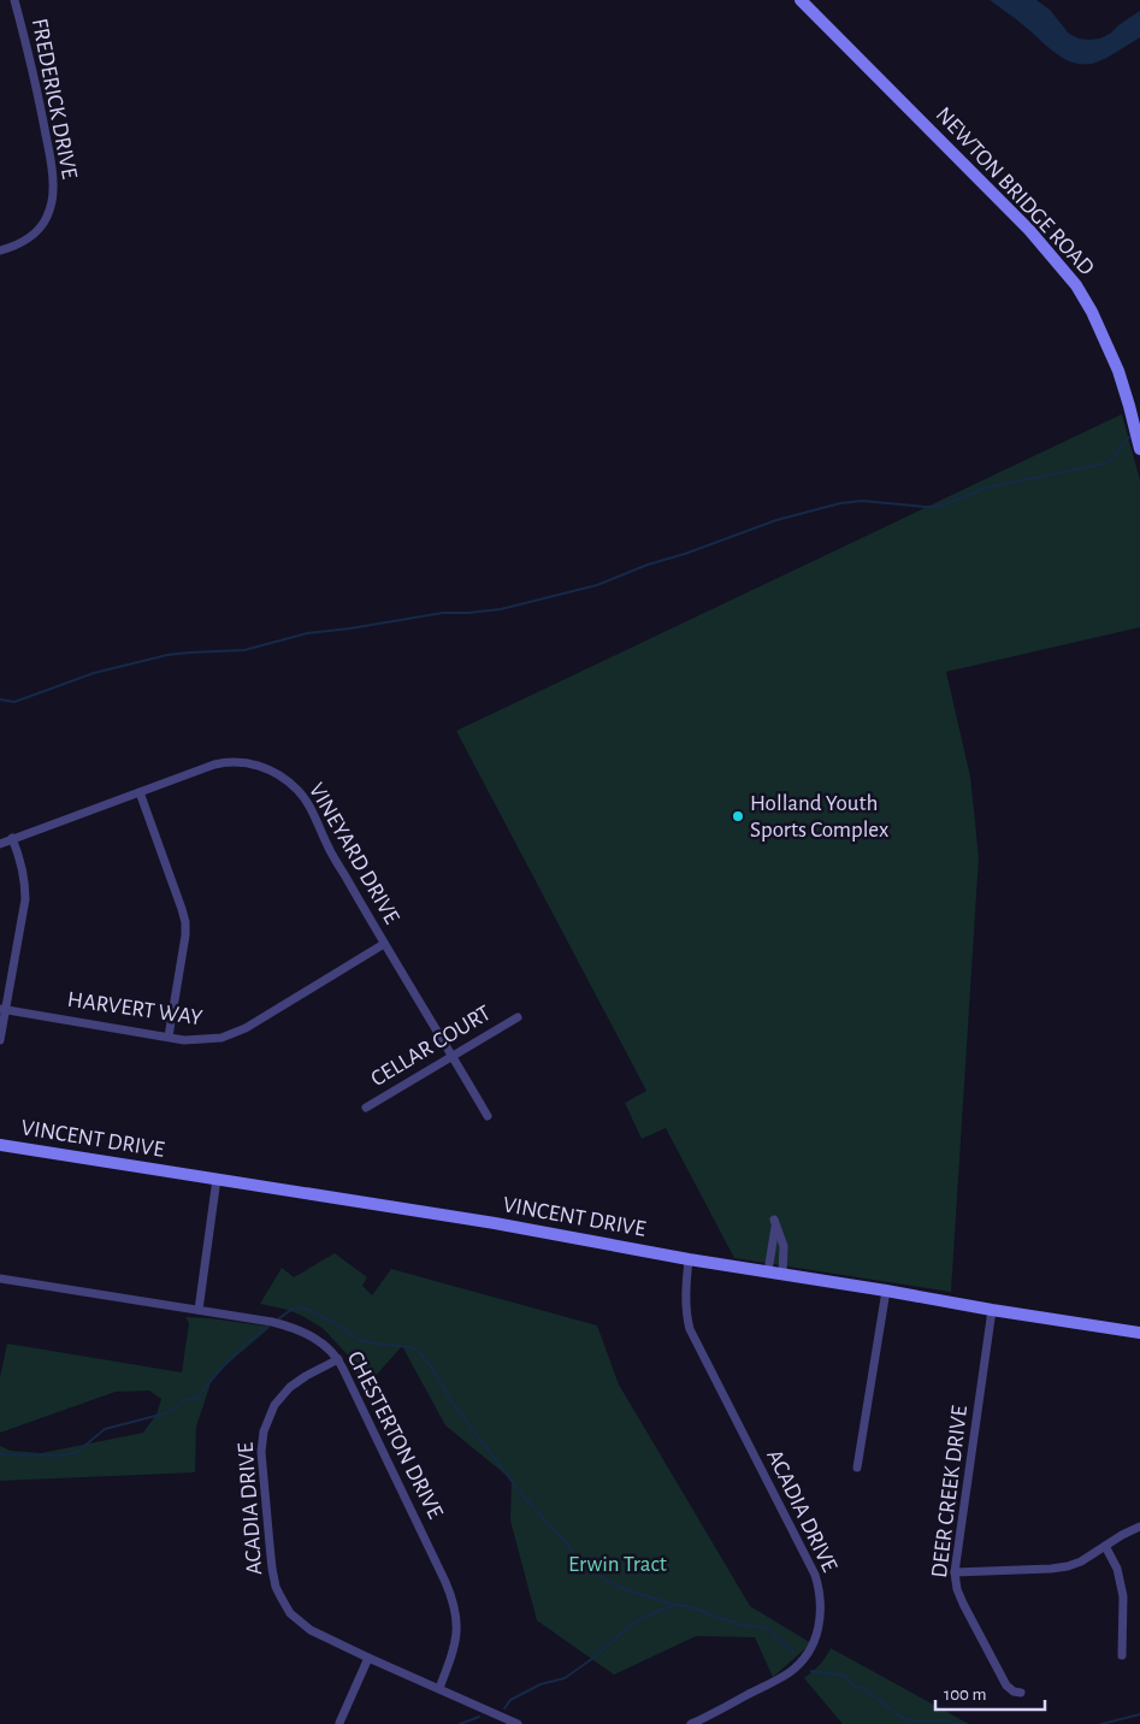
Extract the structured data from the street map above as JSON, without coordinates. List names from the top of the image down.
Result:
{
  "streets": {
    "street": [
      "FREDERICK DRIVE",
      "NEWTON BRIDGE ROAD",
      "VINEYARD DRIVE",
      "HARVERT WAY",
      "CELLAR COURT",
      "VINCENT DRIVE",
      "CHESTERTON DRIVE",
      "DEER CREEK DRIVE",
      "ACADIA DRIVE"
    ]
  },
  "crossings": [
    ["VINEYARD DRIVE", "HARVERT WAY"],
    ["VINEYARD DRIVE", "CELLAR COURT"],
    ["VINCENT DRIVE", "DEER CREEK DRIVE"],
    ["VINCENT DRIVE", "ACADIA DRIVE"],
    ["CHESTERTON DRIVE", "ACADIA DRIVE"]
  ],
  "parks": ["Erwin Tract"],
  "places": ["Holland Youth Sports Complex"],
  "scale_bar": "100 m"
}
